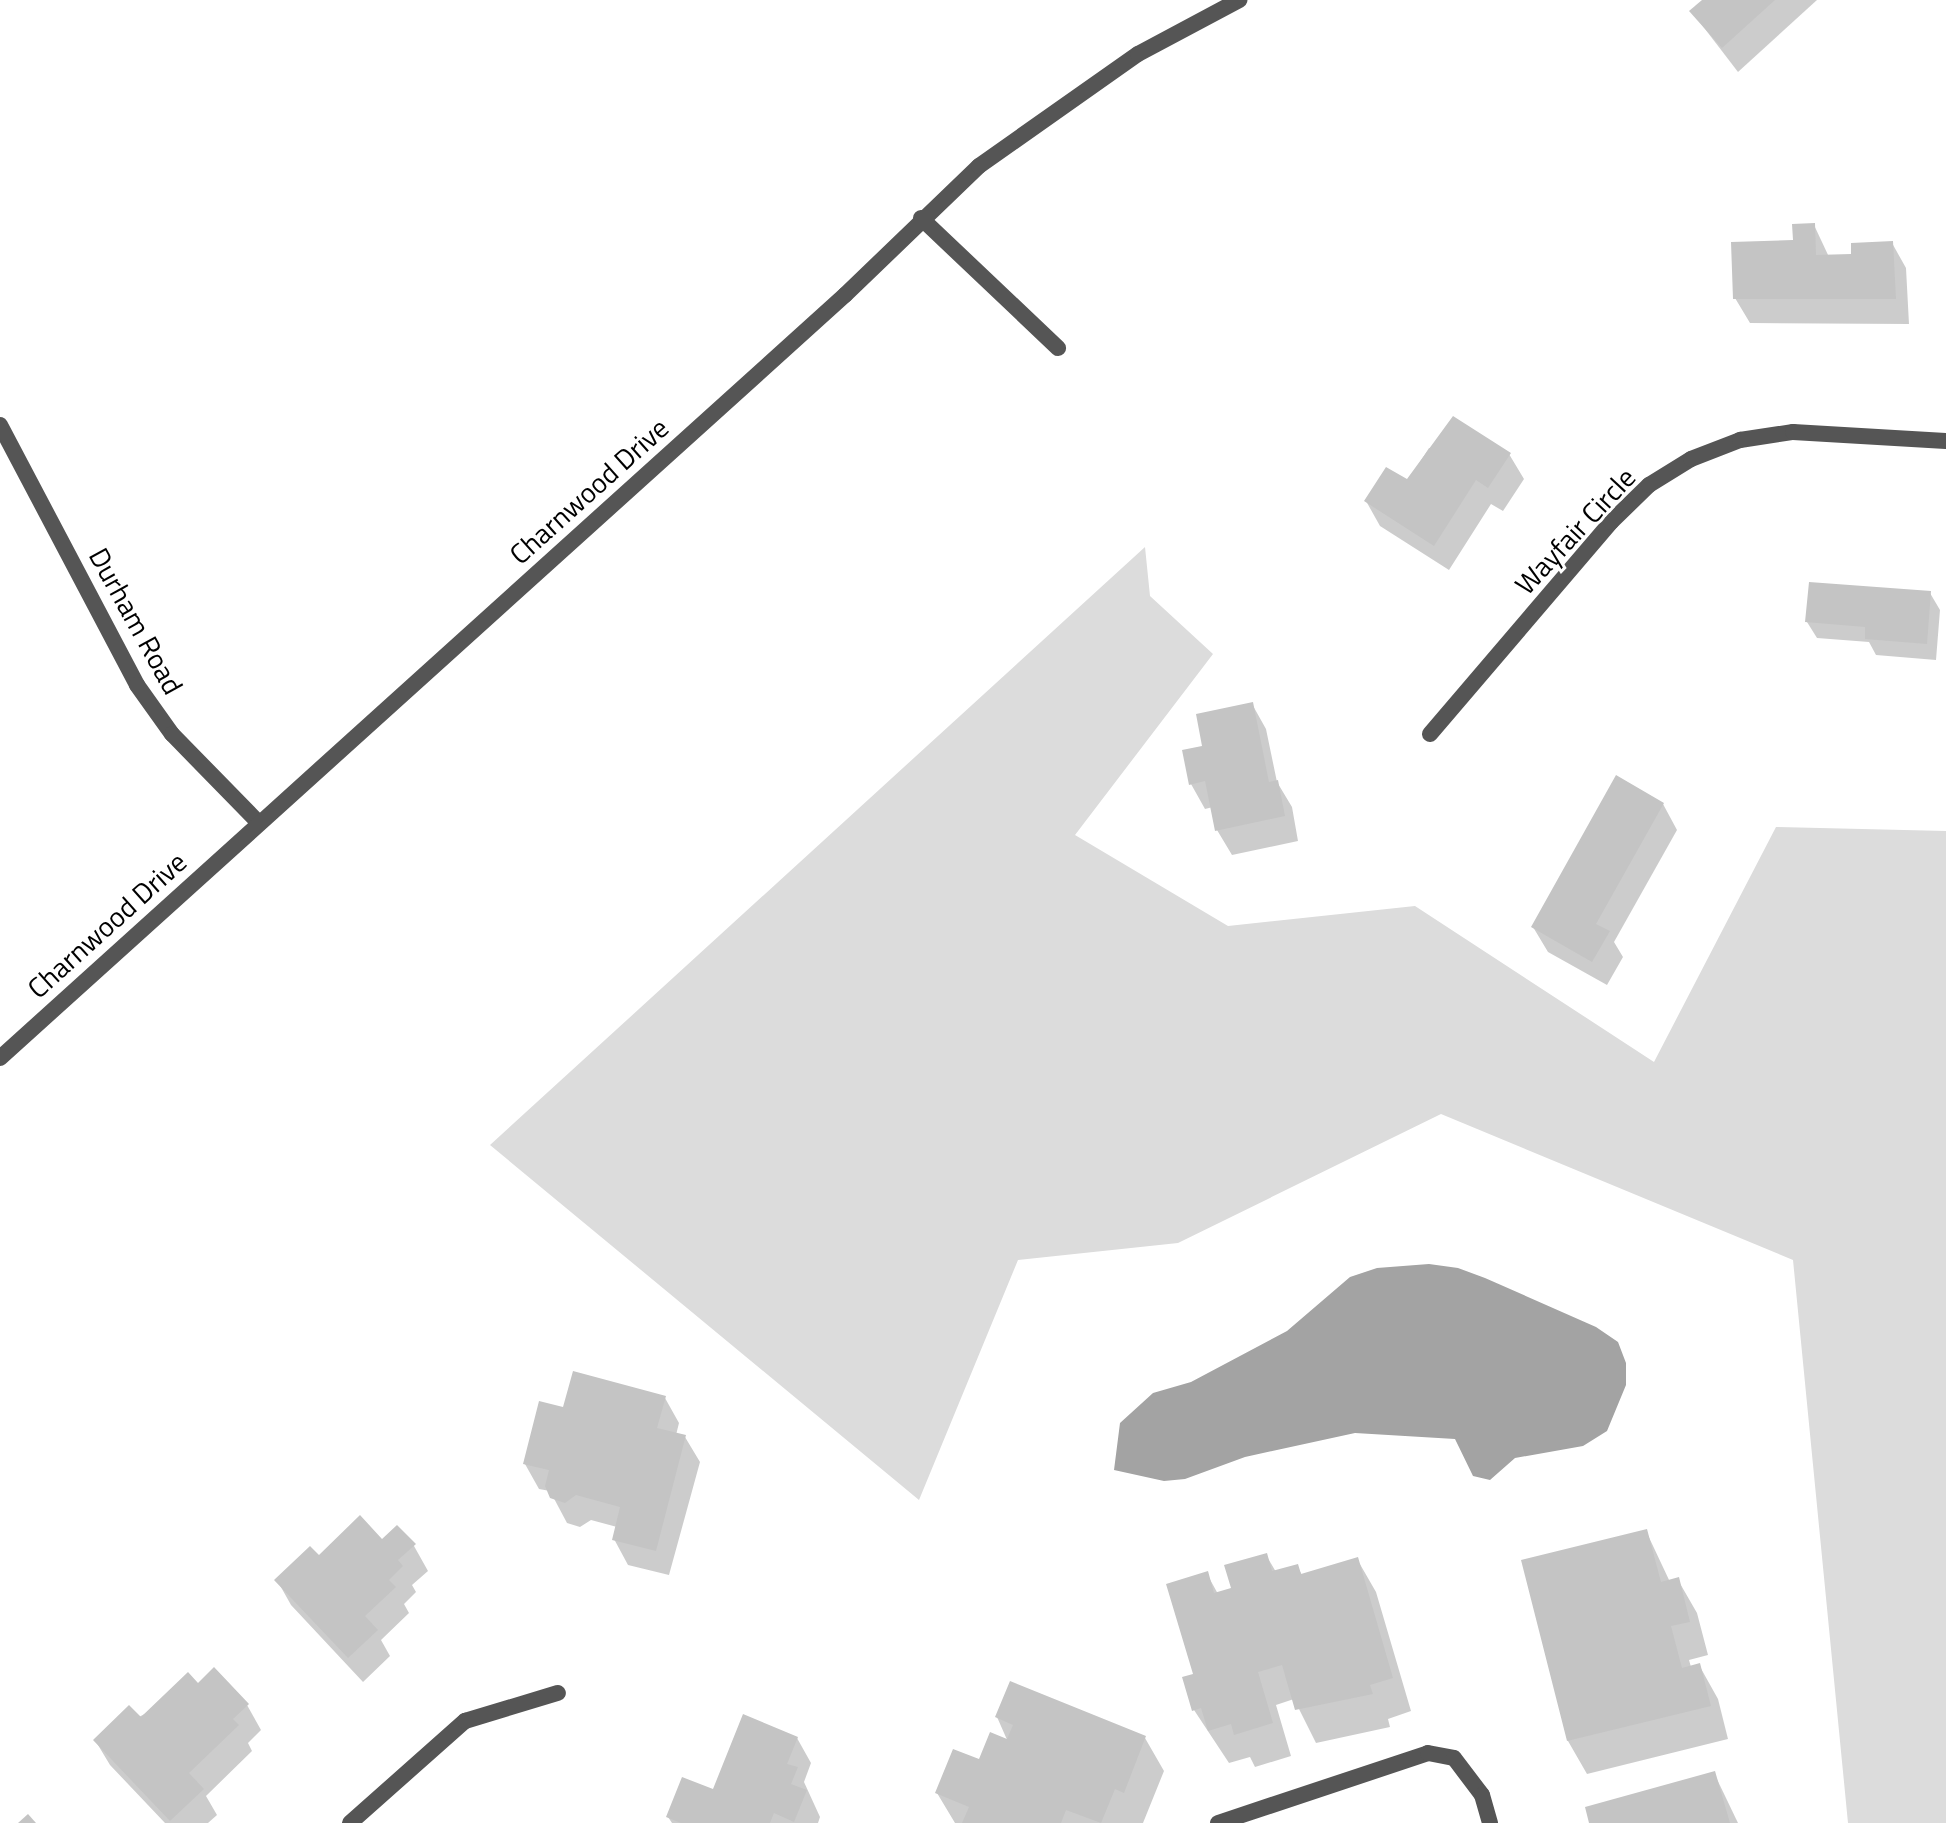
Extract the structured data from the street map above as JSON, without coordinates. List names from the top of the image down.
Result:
{
  "streets": {
    "street": ["Charnwood Drive", "Wayfair Circle", "Durham Road"]
  },
  "crossings": [
    ["Charnwood Drive", "Durham Road"]
  ]
}
